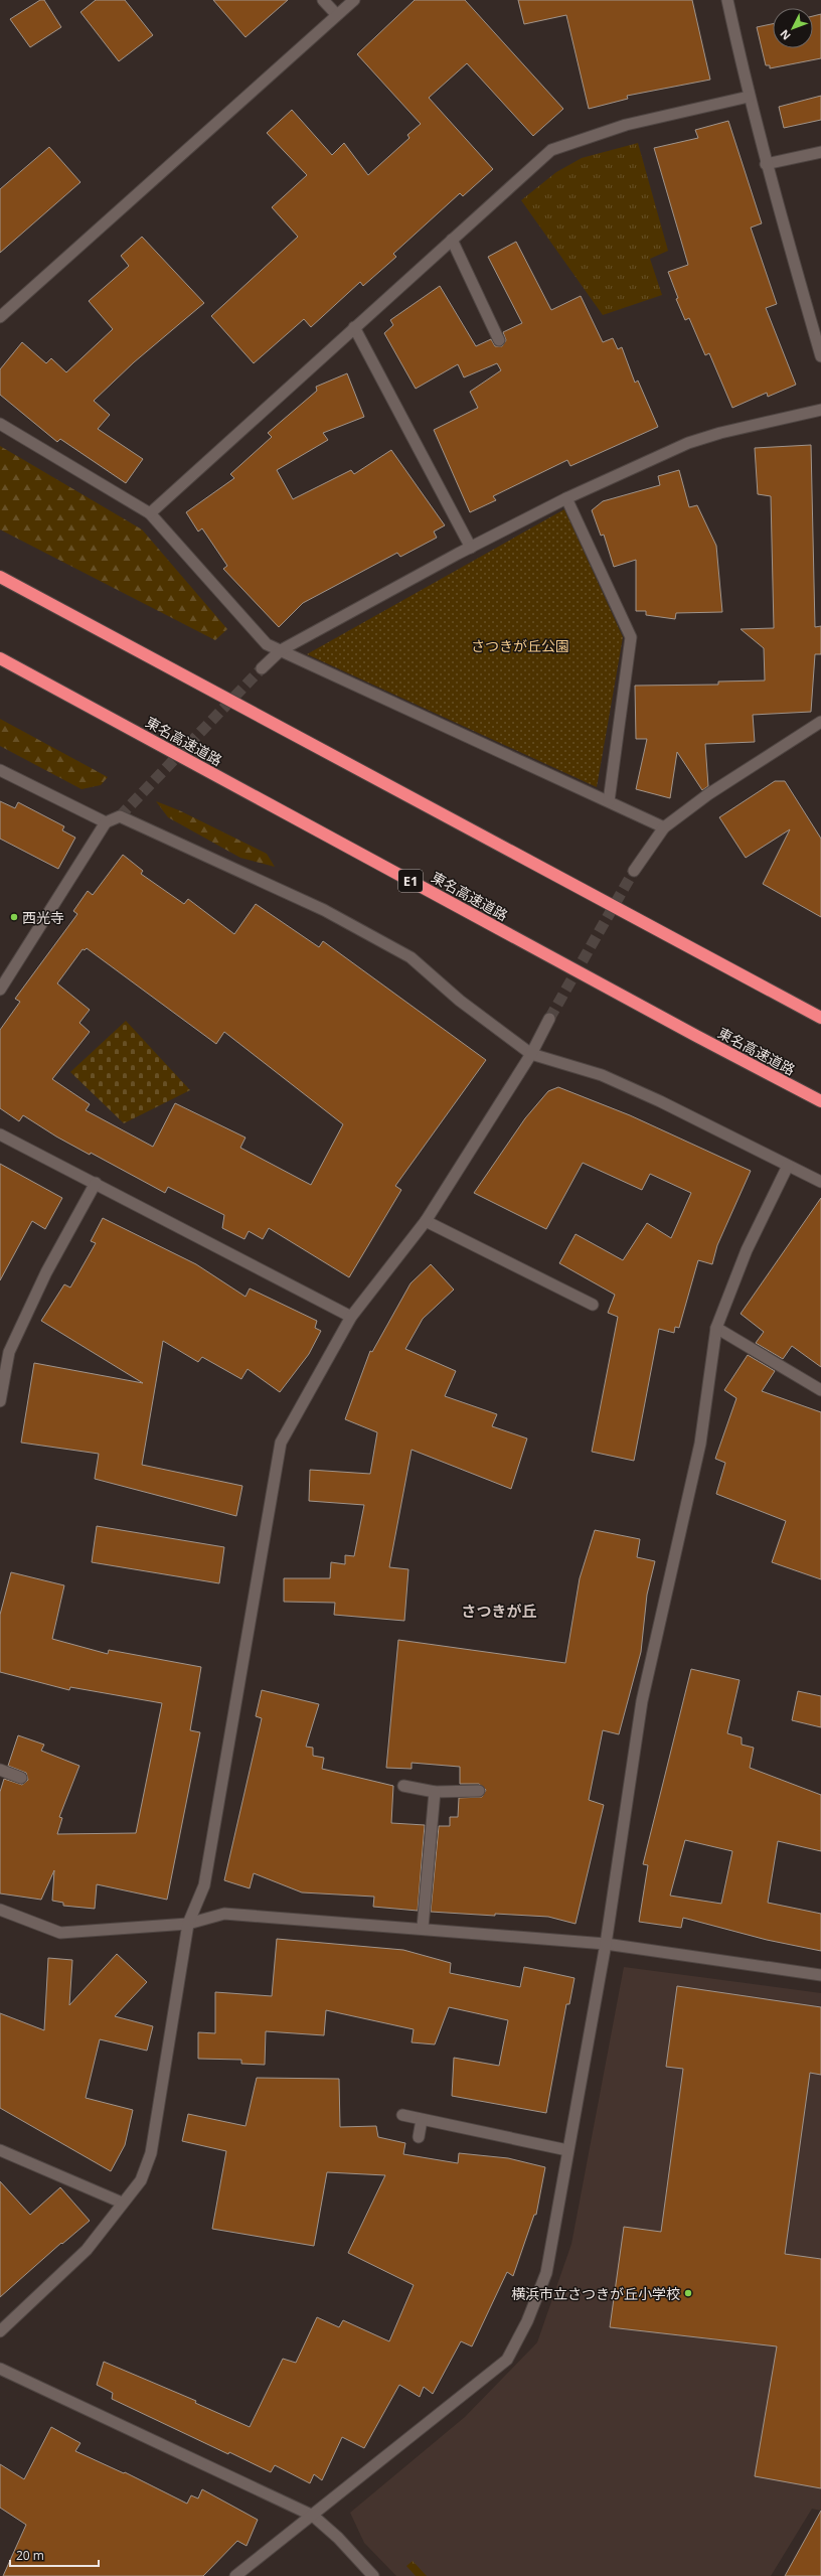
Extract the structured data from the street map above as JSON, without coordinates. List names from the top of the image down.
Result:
{
  "streets": {
    "highway": ["東名高速道路", "E1"]
  },
  "districts": ["さつきが丘"],
  "parks": ["さつきが丘公園"],
  "places": ["西光寺", "横浜市立さつきが丘小学校"],
  "scale_bar": "20 m",
  "north": "bottom left"
}
